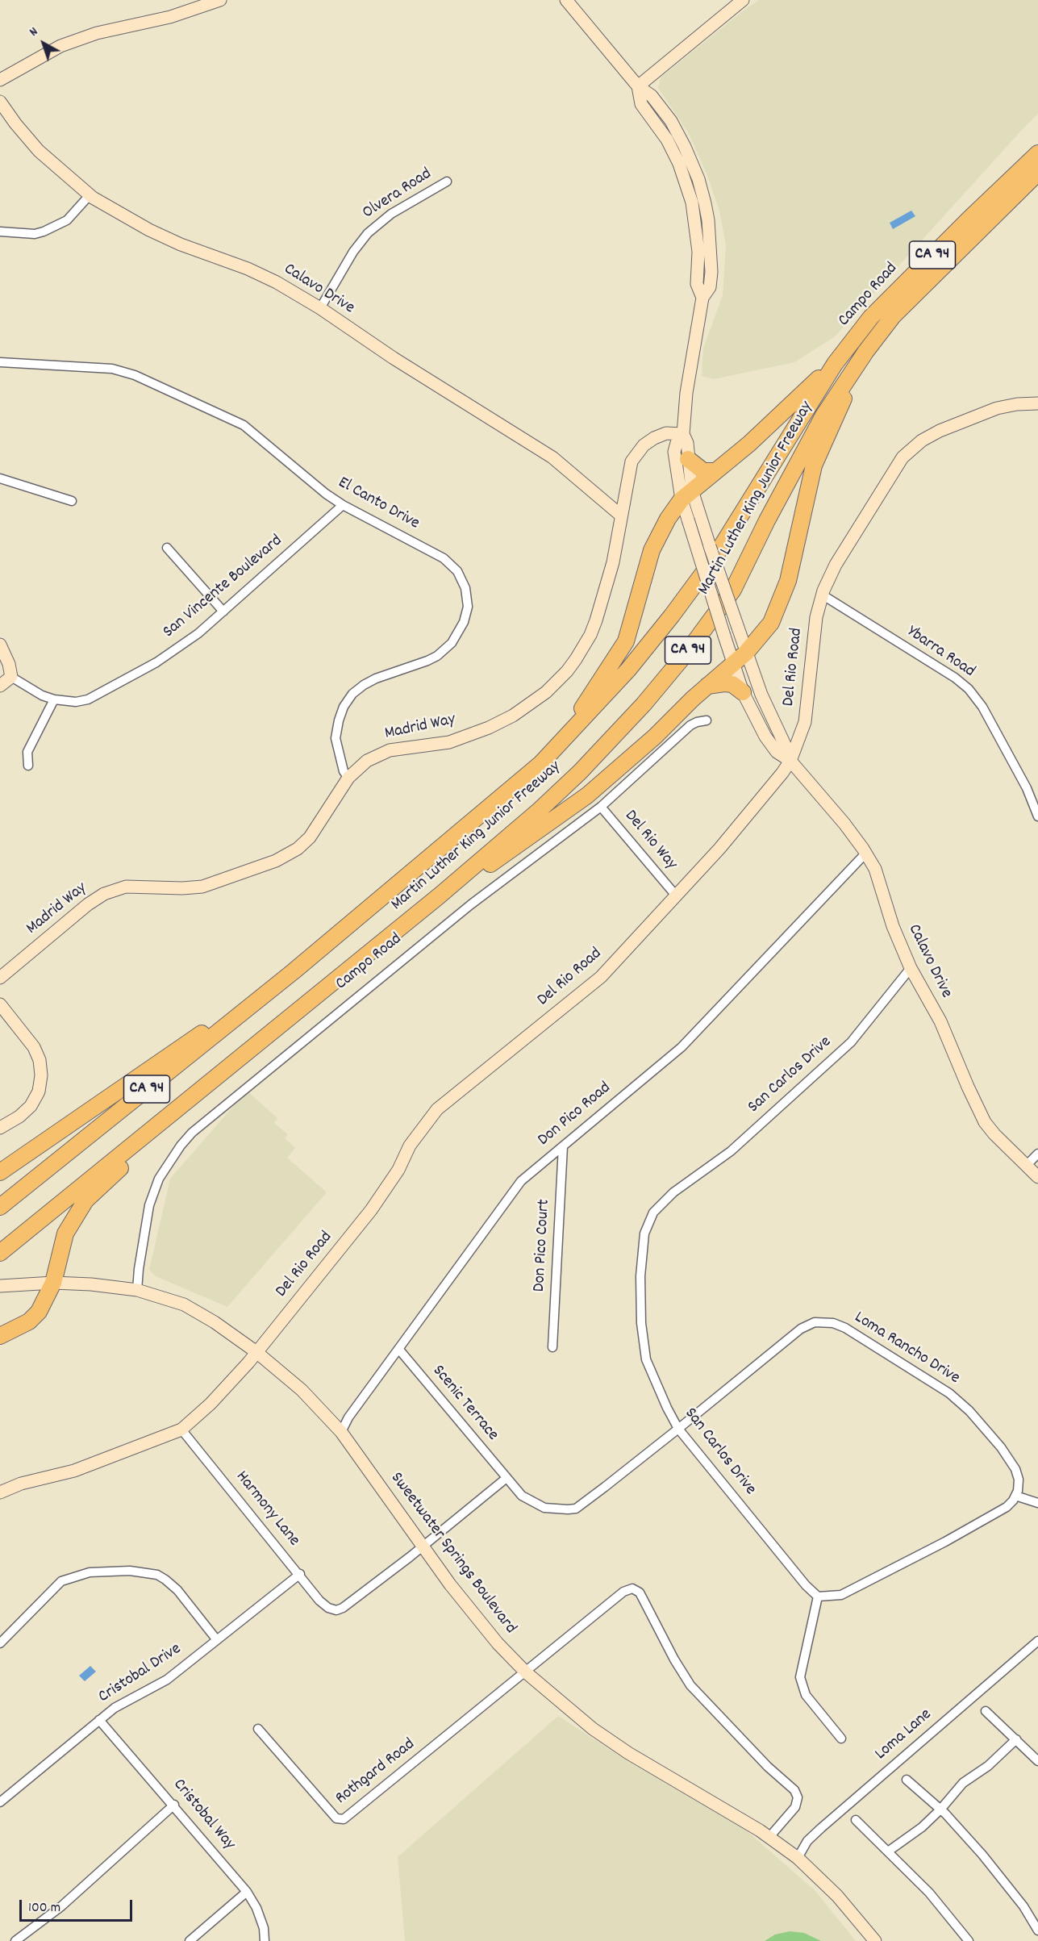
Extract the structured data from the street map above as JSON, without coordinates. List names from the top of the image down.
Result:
{
  "streets": {
    "highway": ["CA 94", "Campo Road", "Martin Luther King Junior Freeway"],
    "street": [
      "Olvera Road",
      "Calavo Drive",
      "El Canto Drive",
      "San Vincente Boulevard",
      "Ybarra Road",
      "Del Rio Road",
      "Madrid Way",
      "Del Rio Way",
      "San Carlos Drive",
      "Don Pico Road",
      "Don Pico Court",
      "Loma Rancho Drive",
      "Scenic Terrace",
      "Harmony Lane",
      "Sweetwater Springs Boulevard",
      "Cristobal Drive",
      "Loma Lane",
      "Rothgard Road",
      "Cristobal Way"
    ]
  },
  "crossings": [
    ["Olvera Road", "Calavo Drive"],
    ["Calavo Drive", "Del Rio Road"],
    ["Calavo Drive", "Madrid Way"],
    ["Calavo Drive", "San Carlos Drive"],
    ["Calavo Drive", "Don Pico Road"],
    ["Campo Road", "Martin Luther King Junior Freeway"],
    ["Campo Road", "Del Rio Way"],
    ["Campo Road", "Sweetwater Springs Boulevard"],
    ["El Canto Drive", "San Vincente Boulevard"],
    ["El Canto Drive", "Madrid Way"],
    ["Ybarra Road", "Del Rio Road"],
    ["Del Rio Road", "Del Rio Way"],
    ["Del Rio Road", "Harmony Lane"],
    ["Del Rio Road", "Sweetwater Springs Boulevard"],
    ["San Carlos Drive", "Loma Rancho Drive"],
    ["Don Pico Road", "Don Pico Court"],
    ["Don Pico Road", "Scenic Terrace"],
    ["Don Pico Road", "Sweetwater Springs Boulevard"],
    ["Loma Rancho Drive", "Scenic Terrace"],
    ["Harmony Lane", "Sweetwater Springs Boulevard"],
    ["Harmony Lane", "Cristobal Drive"],
    ["Sweetwater Springs Boulevard", "Loma Lane"],
    ["Sweetwater Springs Boulevard", "Rothgard Road"],
    ["Cristobal Drive", "Cristobal Way"]
  ],
  "scale_bar": "100 m",
  "north": "top left"
}
